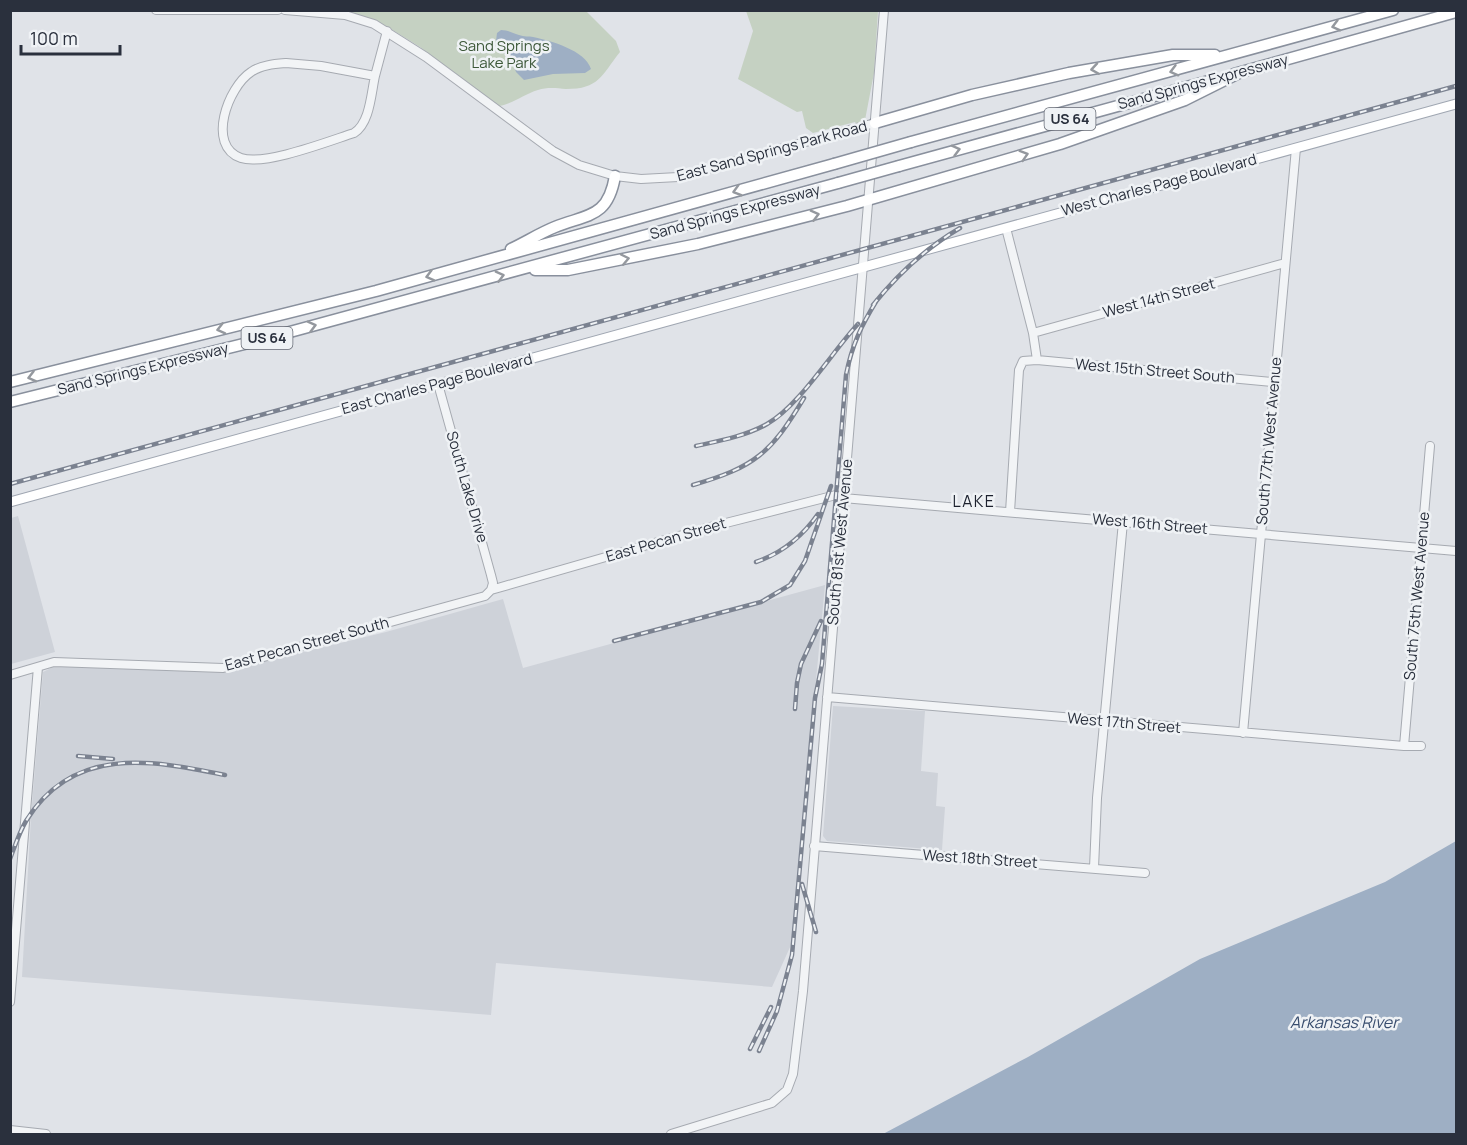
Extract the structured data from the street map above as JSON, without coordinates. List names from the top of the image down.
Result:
{
  "streets": {
    "highway": ["Sand Springs Expressway", "US 64"],
    "main road": ["West Charles Page Boulevard", "East Charles Page Boulevard"],
    "street": [
      "East Sand Springs Park Road",
      "West 14th Street",
      "West 15th Street South",
      "South 77th West Avenue",
      "South Lake Drive",
      "West 16th Street",
      "East Pecan Street",
      "South 81st West Avenue",
      "South 75th West Avenue",
      "East Pecan Street South",
      "West 17th Street",
      "West 18th Street"
    ]
  },
  "crossings": [
    ["East Sand Springs Park Road", "South 81st West Avenue"],
    ["West Charles Page Boulevard", "East Charles Page Boulevard"],
    ["West Charles Page Boulevard", "South 77th West Avenue"],
    ["West Charles Page Boulevard", "South 81st West Avenue"],
    ["West 14th Street", "South 77th West Avenue"],
    ["West 15th Street South", "South 77th West Avenue"],
    ["East Charles Page Boulevard", "South Lake Drive"],
    ["East Charles Page Boulevard", "South 81st West Avenue"],
    ["South 77th West Avenue", "West 16th Street"],
    ["South 77th West Avenue", "West 17th Street"],
    ["South Lake Drive", "East Pecan Street"],
    ["South Lake Drive", "East Pecan Street South"],
    ["West 16th Street", "East Pecan Street"],
    ["West 16th Street", "South 81st West Avenue"],
    ["West 16th Street", "South 75th West Avenue"],
    ["East Pecan Street", "South 81st West Avenue"],
    ["East Pecan Street", "East Pecan Street South"],
    ["South 81st West Avenue", "West 17th Street"],
    ["South 81st West Avenue", "West 18th Street"],
    ["South 75th West Avenue", "West 17th Street"]
  ],
  "districts": ["LAKE"],
  "water": ["Arkansas River"],
  "parks": ["Sand Springs Lake Park"],
  "scale_bar": "100 m"
}
